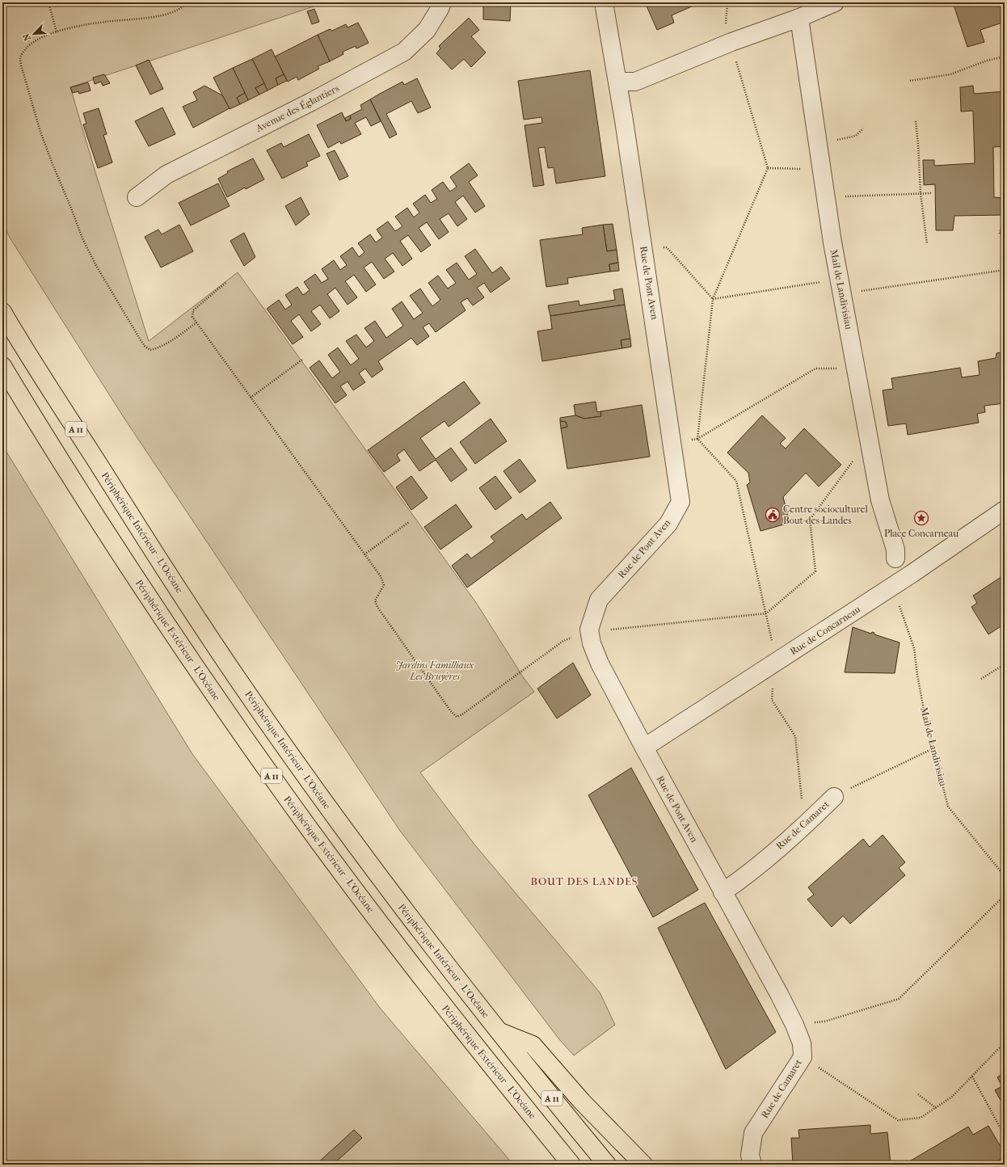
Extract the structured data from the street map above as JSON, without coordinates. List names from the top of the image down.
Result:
{
  "streets": {
    "highway": ["A 11", "Périphérique Intérieur - L’Océane", "Périphérique Extérieur - L’Océane"],
    "street": [
      "Avenue des Églantiers",
      "Rue de Pont Aven",
      "Mail de Landivisiau",
      "Rue de Concarneau",
      "Rue de Camaret"
    ]
  },
  "crossings": [
    ["Rue de Pont Aven", "Rue de Concarneau"],
    ["Rue de Pont Aven", "Rue de Camaret"]
  ],
  "districts": ["BOUT DES LANDES"],
  "parks": ["Jardins Familliaux Les Bruyères"],
  "places": {
    "public building": ["Centre socioculturel Bout-des-Landes"],
    "place": ["Place Concarneau"]
  },
  "north": "bottom left"
}
